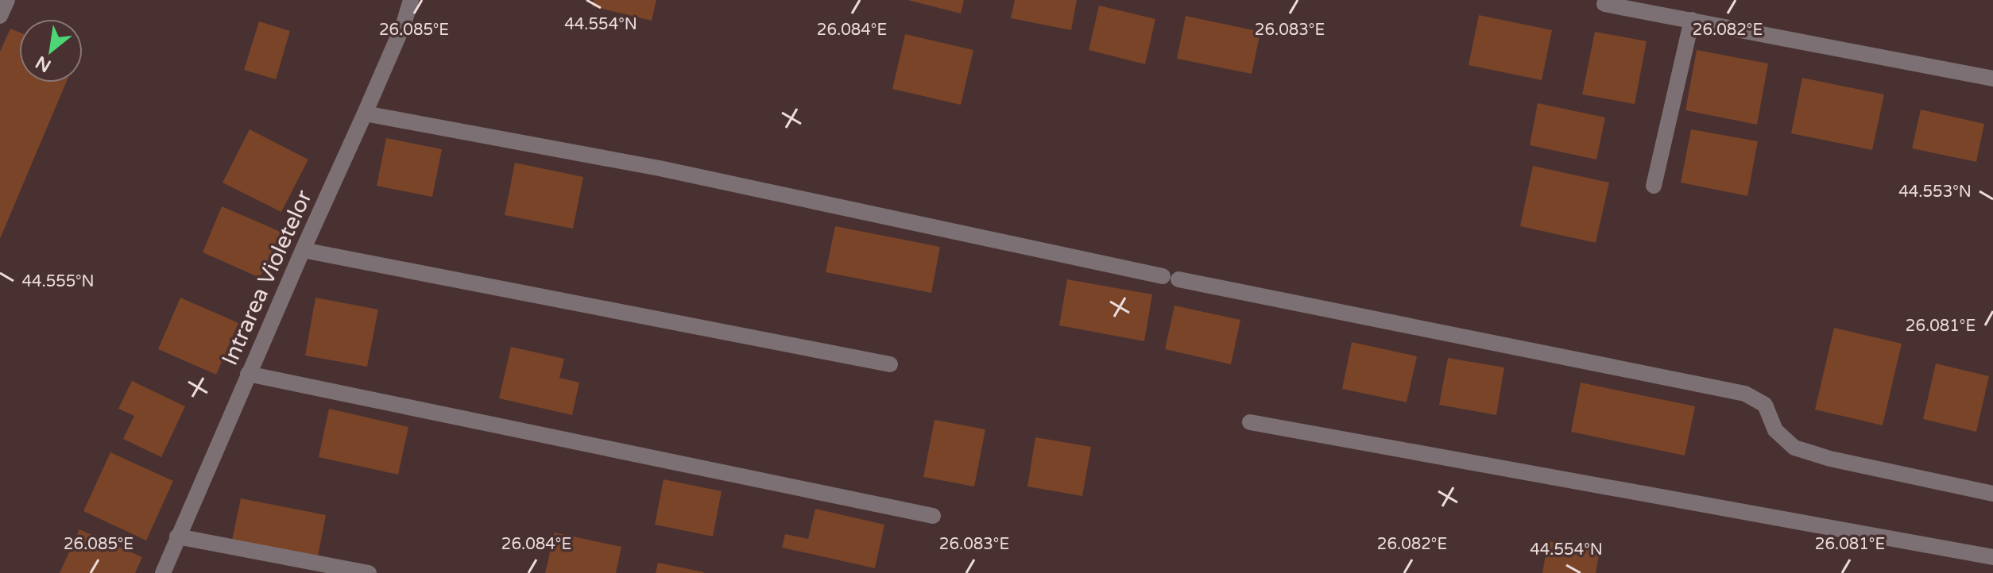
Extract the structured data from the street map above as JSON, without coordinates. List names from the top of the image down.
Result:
{
  "streets": {
    "street": ["Intrarea Violetelor"]
  },
  "north": "bottom left",
  "coordinates": [
    "44.554°N",
    "26.085°E",
    "26.084°E",
    "26.083°E",
    "26.082°E",
    "44.553°N",
    "44.555°N",
    "26.081°E"
  ]
}
